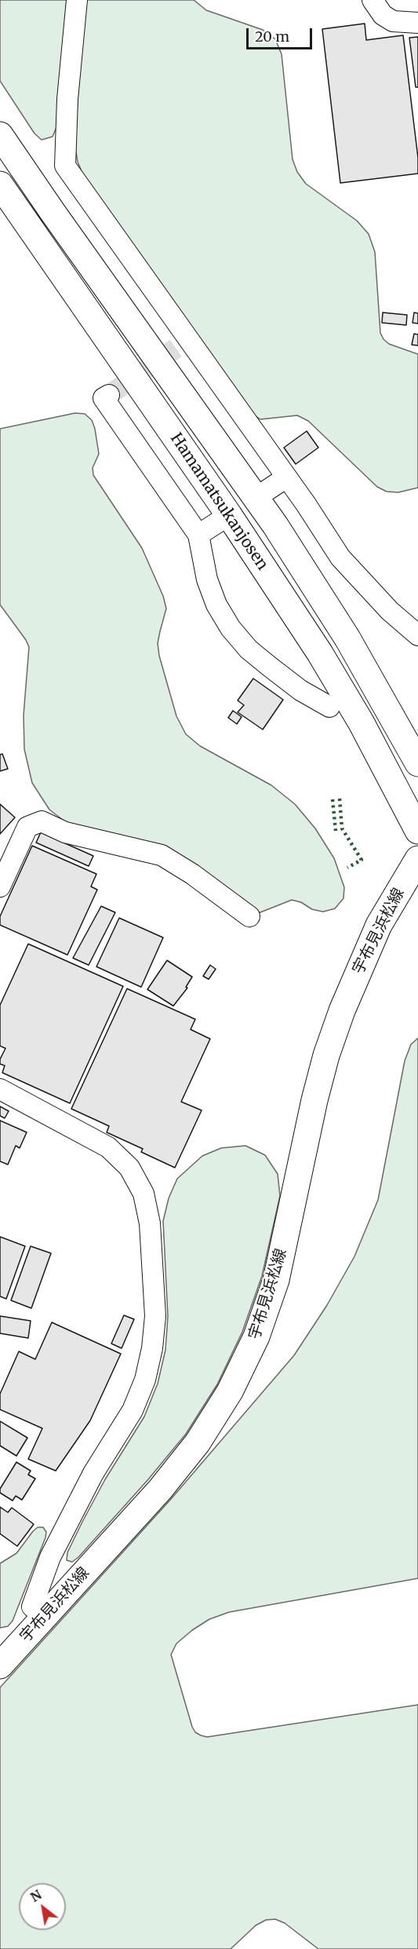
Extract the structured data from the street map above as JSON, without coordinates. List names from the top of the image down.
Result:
{
  "streets": {
    "main road": ["Hamamatsukanjosen", "宇布見浜松線"]
  },
  "scale_bar": "20 m",
  "north": "top left"
}
